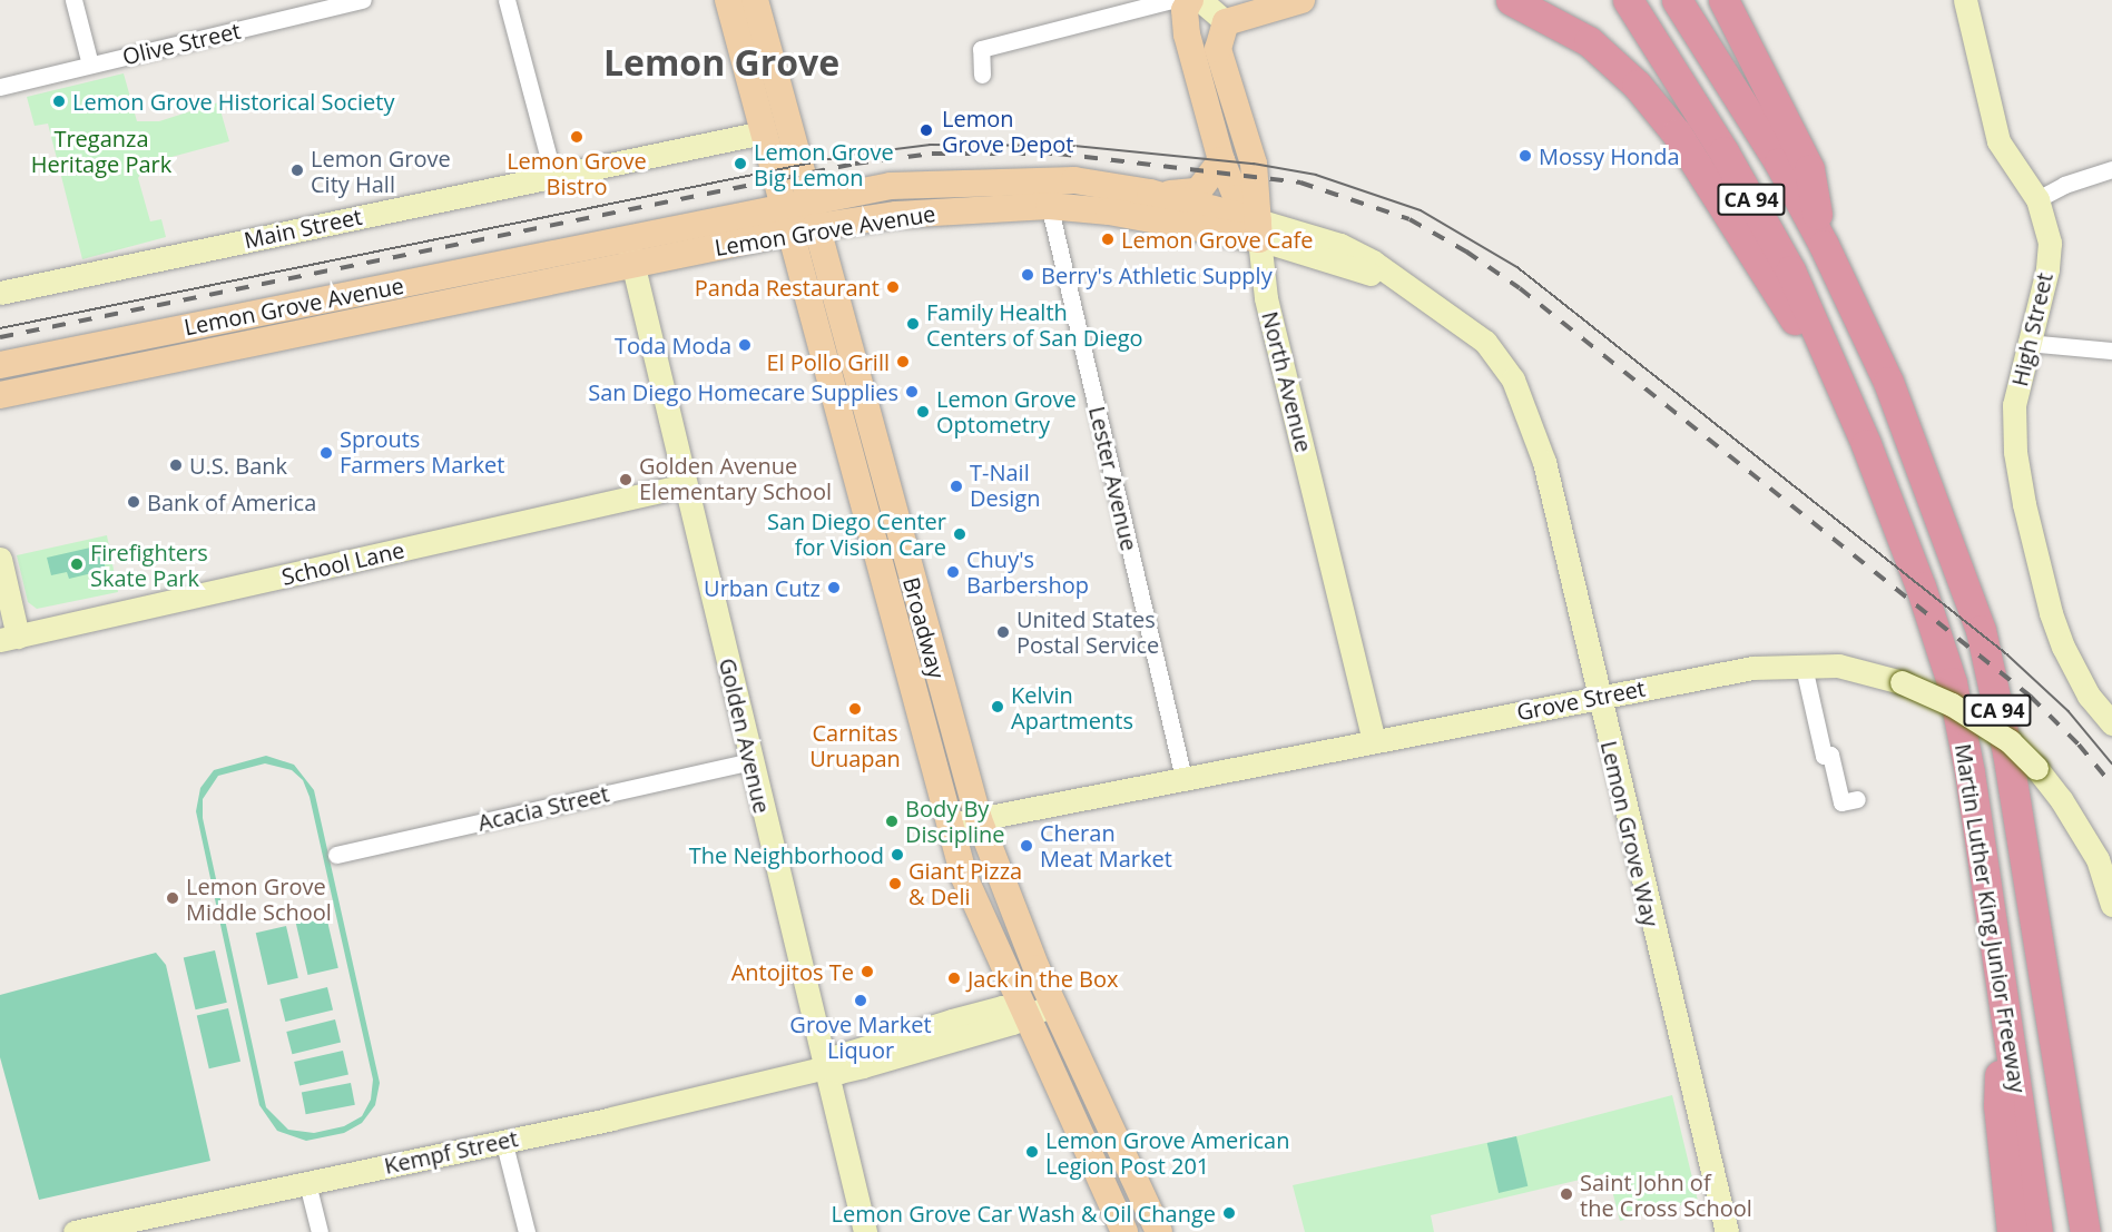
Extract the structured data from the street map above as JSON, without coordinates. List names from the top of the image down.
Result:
{
  "streets": {
    "highway": ["CA 94", "Martin Luther King Junior Freeway"],
    "main road": [
      "Main Street",
      "Lemon Grove Avenue",
      "High Street",
      "North Avenue",
      "School Lane",
      "Broadway",
      "Grove Street",
      "Golden Avenue",
      "Lemon Grove Way",
      "Kempf Street"
    ],
    "street": ["Olive Street", "Lester Avenue", "Acacia Street"]
  },
  "crossings": [
    ["Main Street", "Broadway"],
    ["Lemon Grove Avenue", "North Avenue"],
    ["Lemon Grove Avenue", "Lester Avenue"],
    ["Lemon Grove Avenue", "Broadway"],
    ["Lemon Grove Avenue", "Golden Avenue"],
    ["Lemon Grove Avenue", "Lemon Grove Way"],
    ["North Avenue", "Grove Street"],
    ["Lester Avenue", "Grove Street"],
    ["School Lane", "Golden Avenue"],
    ["Broadway", "Grove Street"],
    ["Broadway", "Kempf Street"],
    ["Grove Street", "Lemon Grove Way"],
    ["Golden Avenue", "Acacia Street"],
    ["Golden Avenue", "Kempf Street"]
  ],
  "districts": ["Lemon Grove"],
  "parks": ["Treganza Heritage Park"],
  "places": [
    "Lemon Grove Historical Society",
    "Lemon Grove Depot",
    "Lemon Grove Bistro",
    "Mossy Honda",
    "Lemon Grove Big Lemon",
    "Lemon Grove City Hall",
    "Lemon Grove Cafe",
    "Berry's Athletic Supply",
    "Panda Restaurant",
    "Family Health Centers of San Diego",
    "Toda Moda",
    "El Pollo Grill",
    "San Diego Homecare Supplies",
    "Lemon Grove Optometry",
    "Sprouts Farmers Market",
    "U.S. Bank",
    "Golden Avenue Elementary School",
    "T-Nail Design",
    "Bank of America",
    "San Diego Center for Vision Care",
    "Firefighters Skate Park",
    "Chuy's Barbershop",
    "Urban Cutz",
    "United States Postal Service",
    "Kelvin Apartments",
    "Carnitas Uruapan",
    "Body By Discipline",
    "Cheran Meat Market",
    "The Neighborhood",
    "Giant Pizza & Deli",
    "Lemon Grove Middle School",
    "Antojitos Te",
    "Jack in the Box",
    "Grove Market Liquor",
    "Lemon Grove American Legion Post 201",
    "Saint John of the Cross School",
    "Lemon Grove Car Wash & Oil Change"
  ]
}
